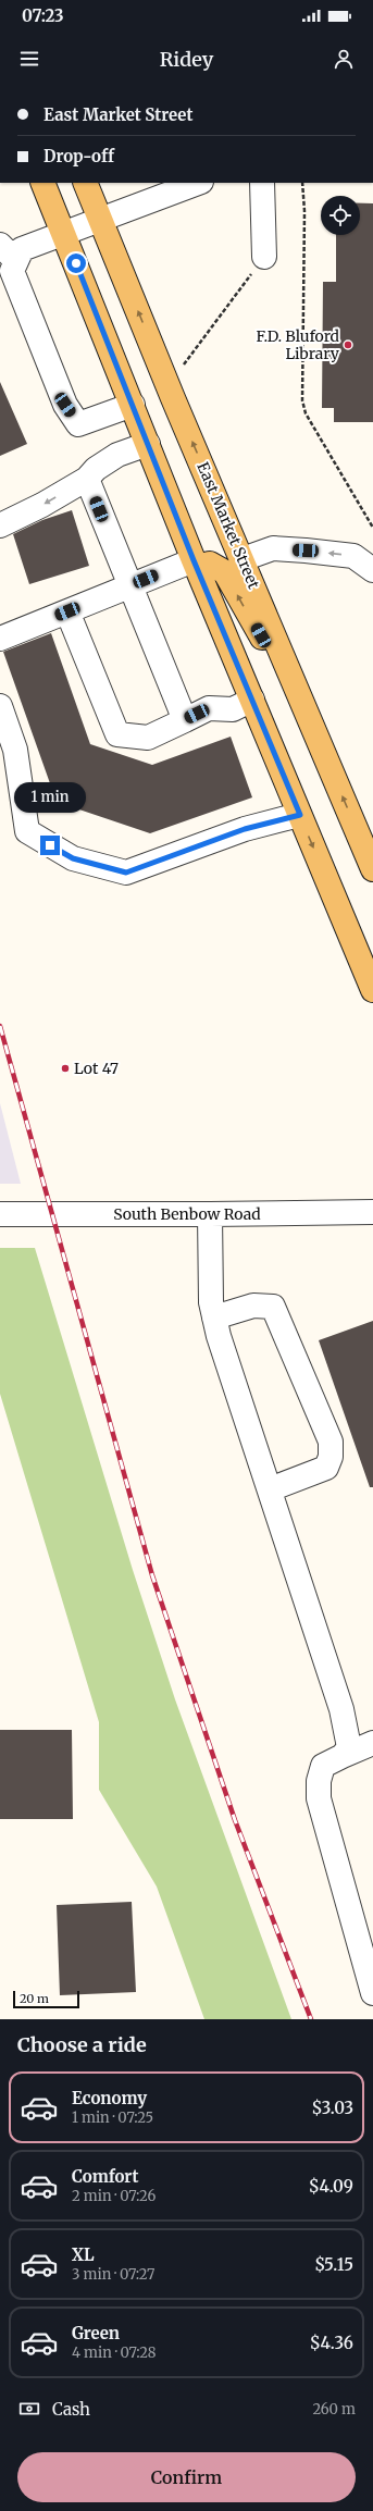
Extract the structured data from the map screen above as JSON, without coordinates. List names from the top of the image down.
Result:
{
  "streets": {
    "main road": ["East Market Street"],
    "street": ["South Benbow Road"]
  },
  "places": ["F.D. Bluford Library", "Lot 47"],
  "scale_bar": "20 m",
  "page": {
    "status": "07:23",
    "header": "Ridey",
    "banner": ["East Market Street", "Drop-off"],
    "bubble": "1 min",
    "scale": "20 m",
    "heading": "Choose a ride",
    "list": [
      {
        "name": "Economy",
        "note": "1 min · 07:25",
        "value": "$3.03"
      },
      {
        "name": "Comfort",
        "note": "2 min · 07:26",
        "value": "$4.09"
      },
      {
        "name": "XL",
        "note": "3 min · 07:27",
        "value": "$5.15"
      },
      {
        "name": "Green",
        "note": "4 min · 07:28",
        "value": "$4.36"
      }
    ],
    "pay": ["Cash", "260 m"],
    "buttons": "Confirm"
  }
}
